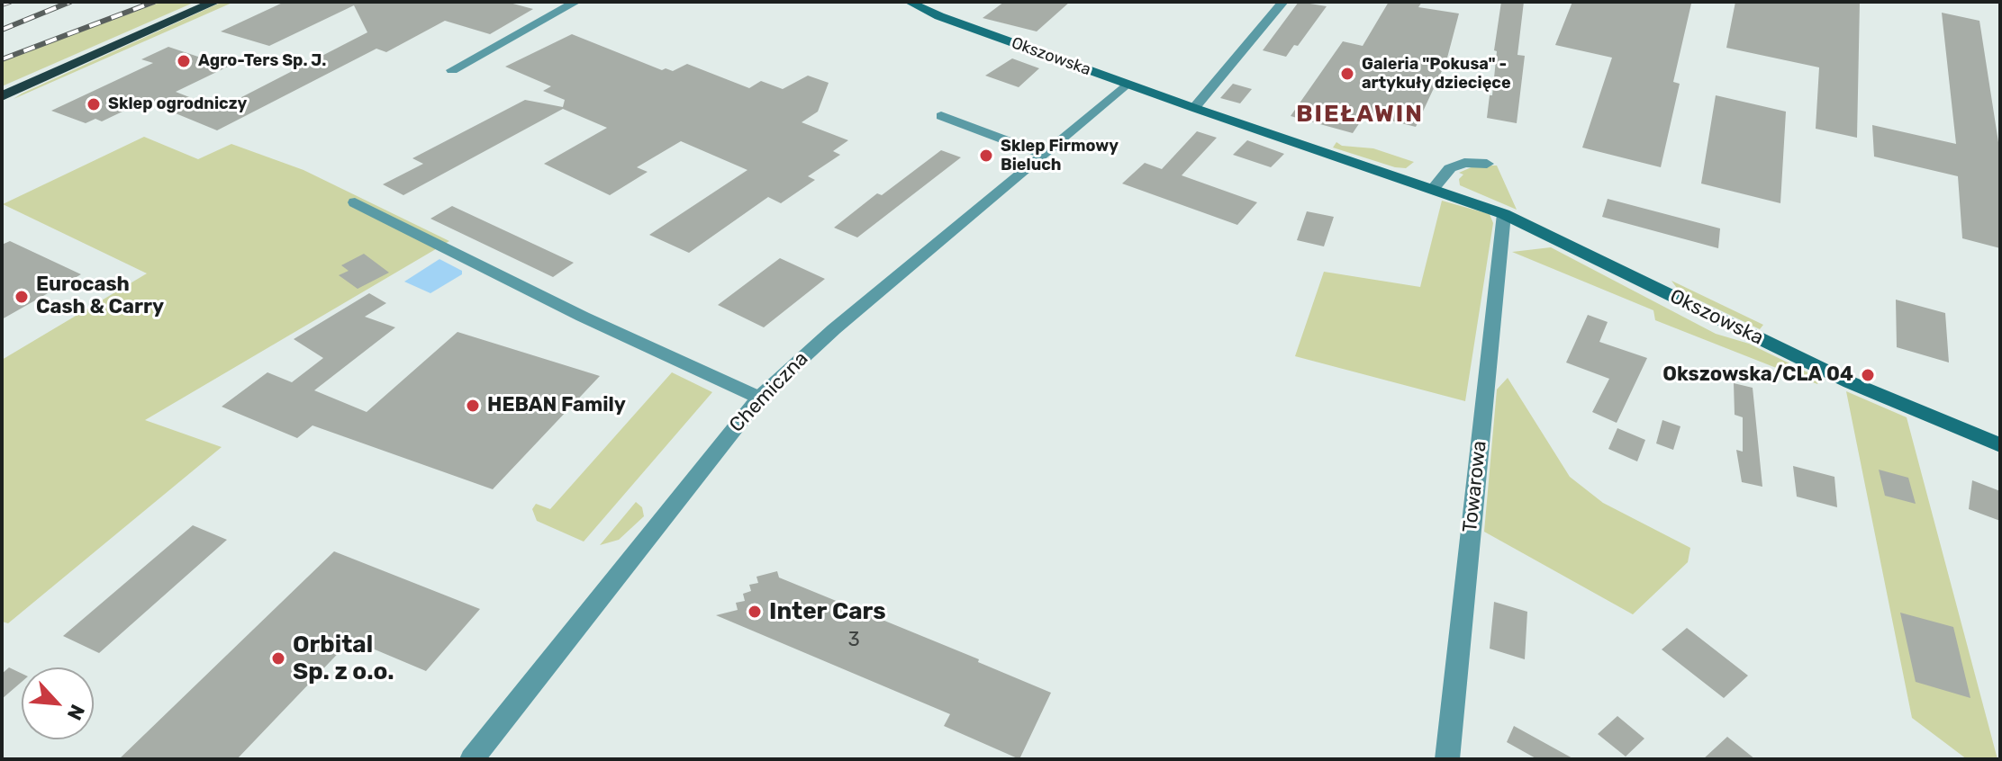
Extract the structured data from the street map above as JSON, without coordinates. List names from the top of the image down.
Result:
{
  "streets": {
    "main road": ["Okszowska"],
    "street": ["Chemiczna", "Towarowa"]
  },
  "crossings": [
    ["Okszowska", "Chemiczna"],
    ["Okszowska", "Towarowa"]
  ],
  "districts": ["BIEŁAWIN"],
  "places": [
    "Agro-Ters Sp. J.",
    "Galeria \"Pokusa\" - artykuły dziecięce",
    "Sklep ogrodniczy",
    "Sklep Firmowy Bieluch",
    "Eurocash Cash & Carry",
    "Okszowska/CLA 04",
    "HEBAN Family",
    "Inter Cars",
    "Orbital Sp. z o.o."
  ],
  "house_numbers": ["3"],
  "north": "bottom right"
}
